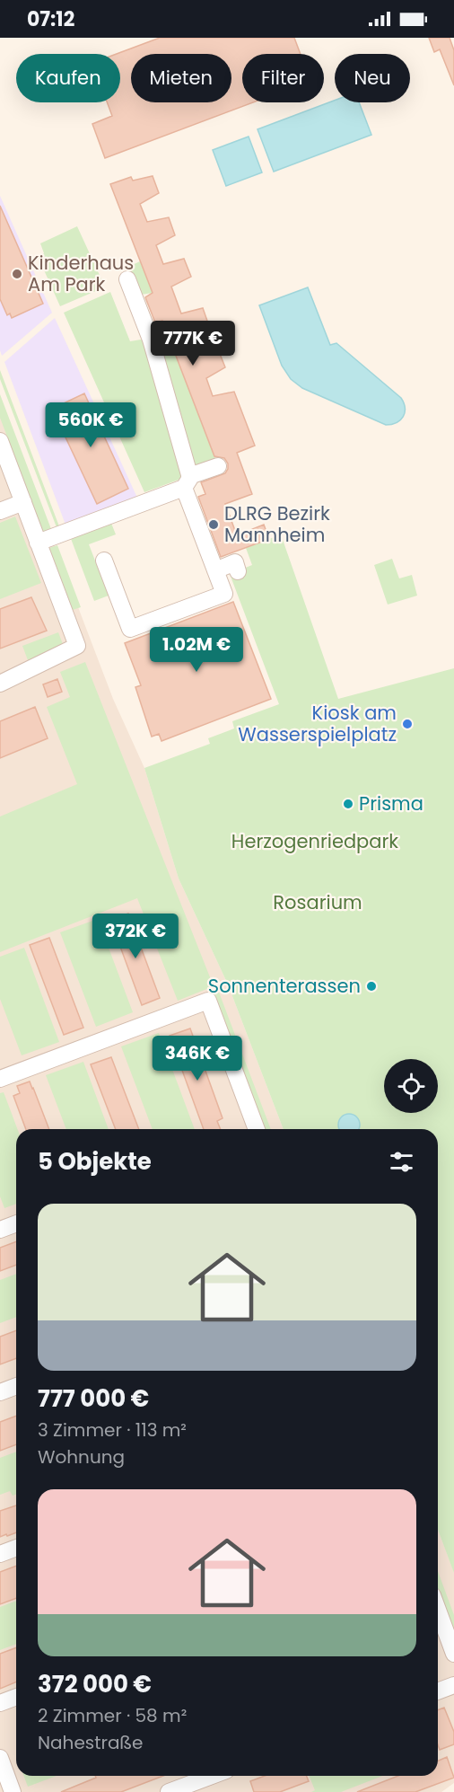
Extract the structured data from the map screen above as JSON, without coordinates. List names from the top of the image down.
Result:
{
  "parks": ["Herzogenriedpark", "Rosarium"],
  "places": [
    "Kinderhaus Am Park",
    "DLRG Bezirk Mannheim",
    "Kiosk am Wasserspielplatz",
    "Prisma",
    "Sonnenterassen"
  ],
  "page": {
    "status": "07:12",
    "chip": [
      "Kaufen",
      "Mieten",
      "Filter",
      "Neu"
    ],
    "price": [
      "777K €",
      "560K €",
      "1.02M €",
      "372K €",
      "346K €"
    ],
    "heading": "5 Objekte",
    "list": [
      {
        "name": "777 000 €",
        "note": "3 Zimmer · 113 m² · Wohnung"
      },
      {
        "name": "372 000 €",
        "note": "2 Zimmer · 58 m² · Nahestraße"
      }
    ]
  }
}
